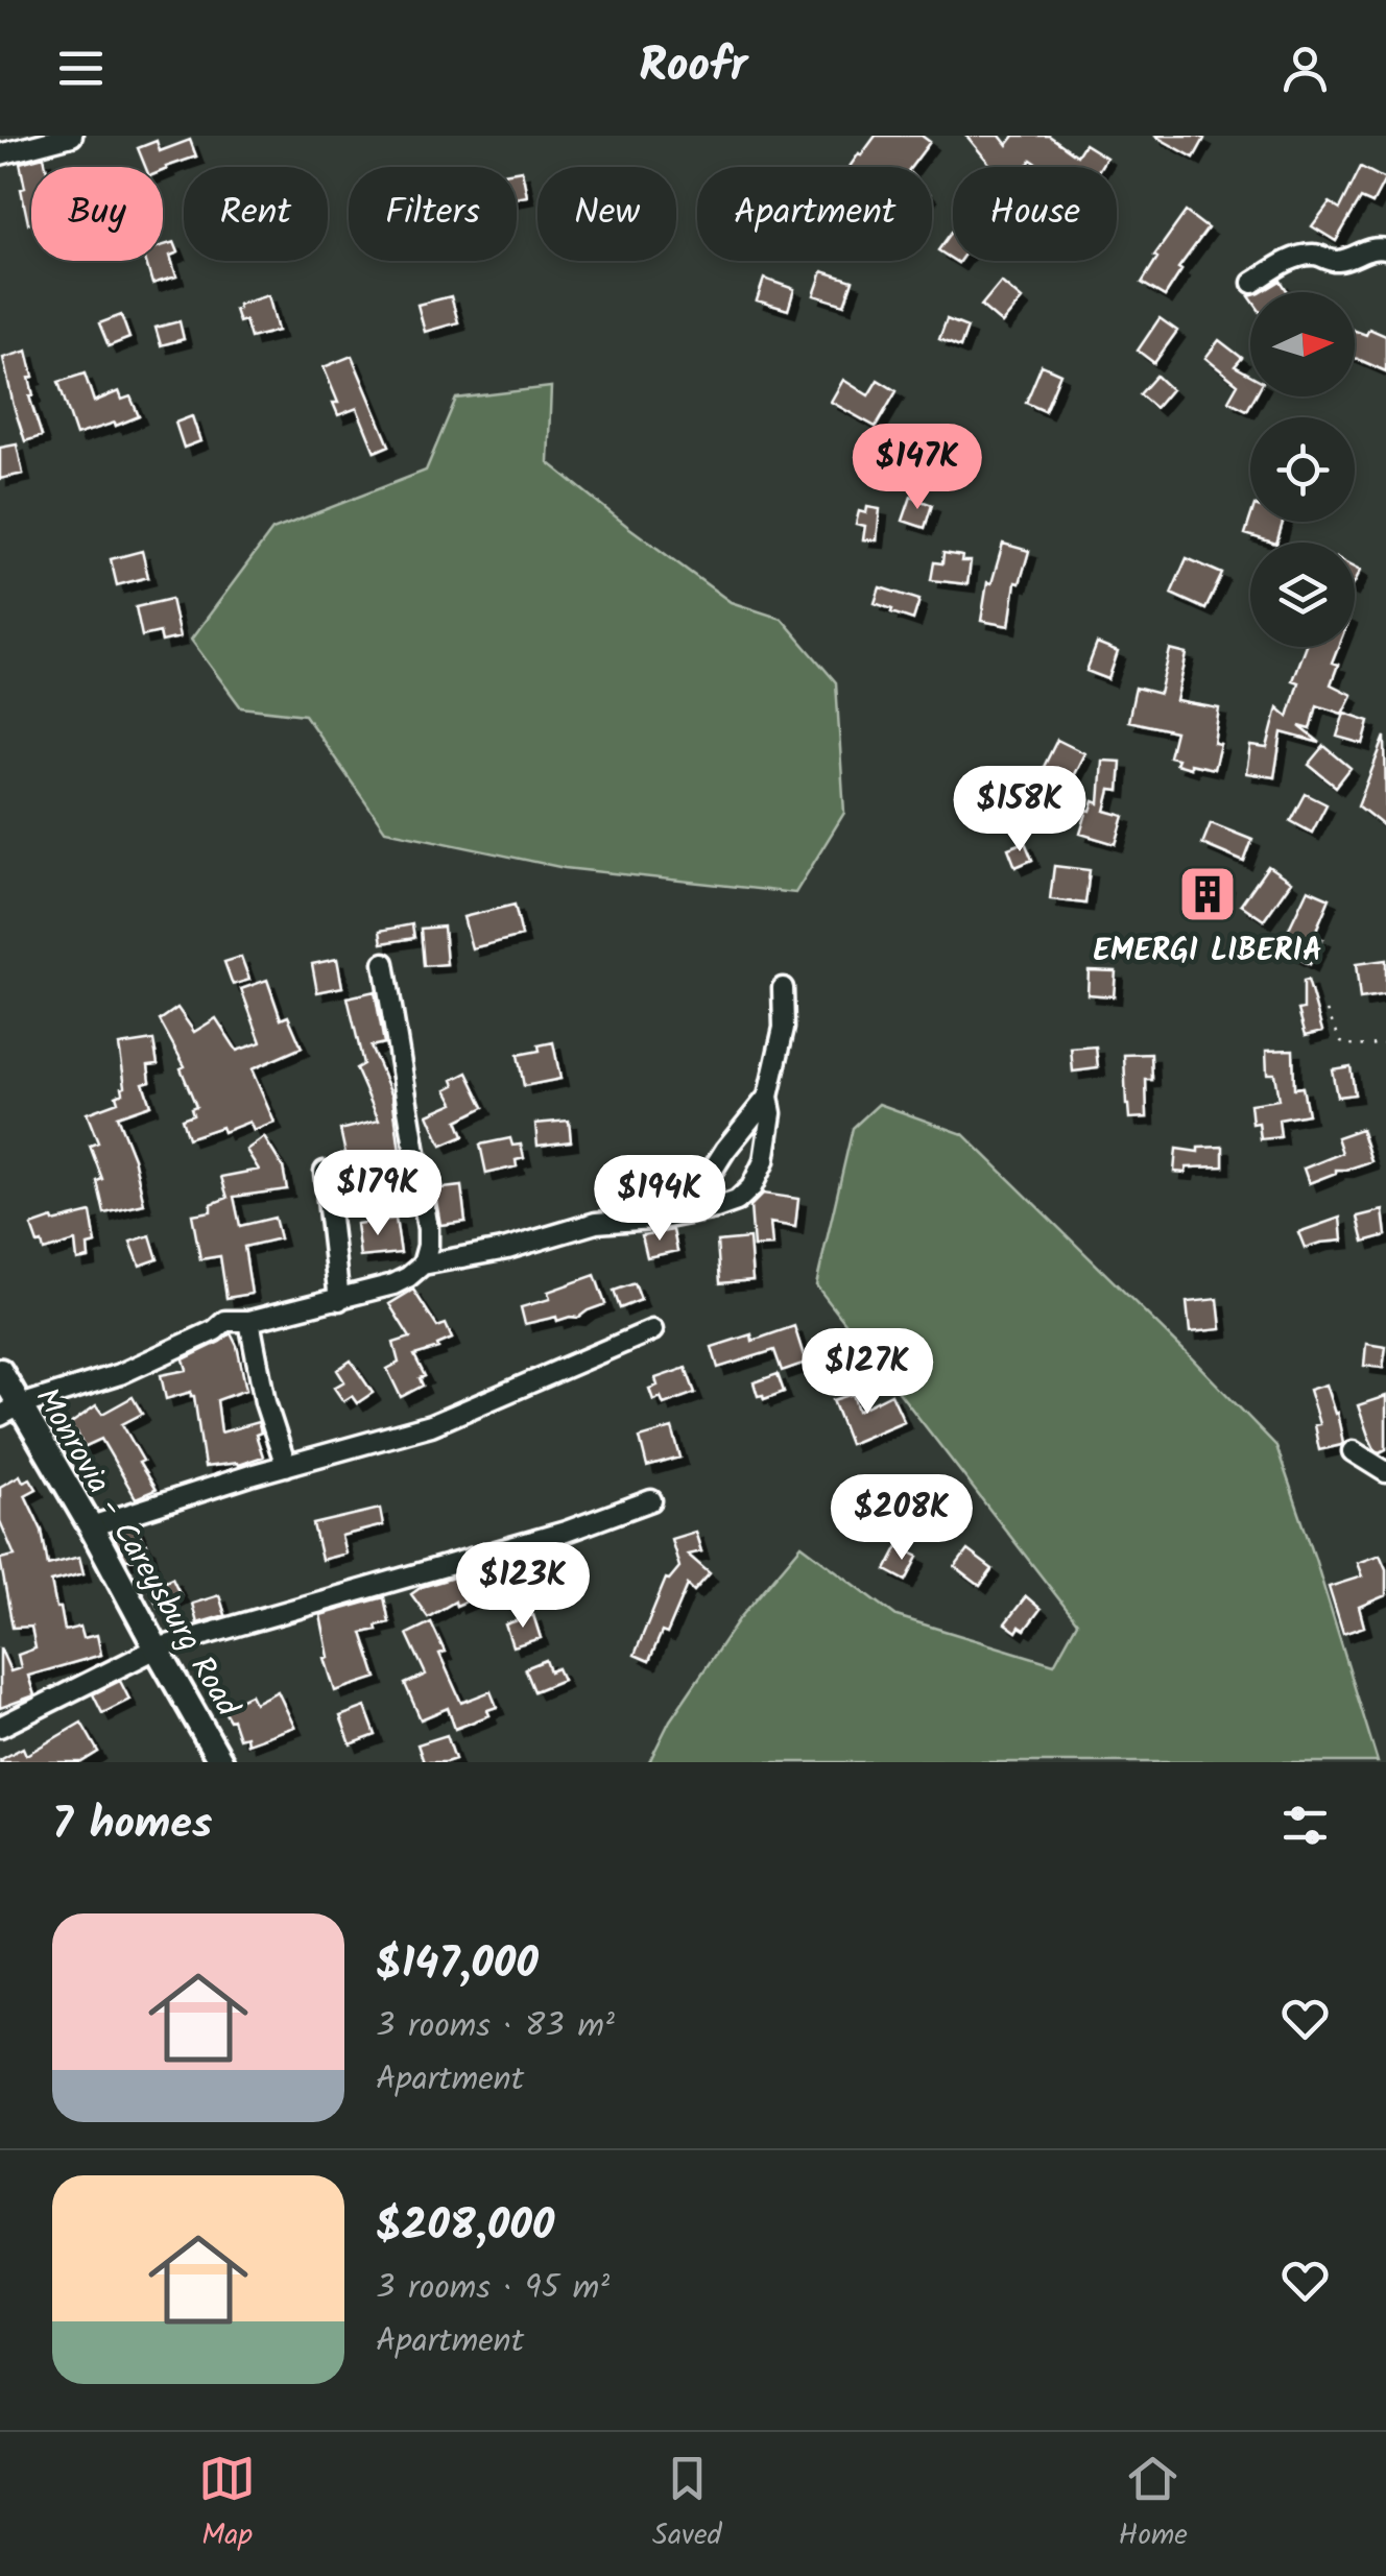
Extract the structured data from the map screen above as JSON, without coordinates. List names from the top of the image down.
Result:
{
  "streets": {
    "main road": ["Monrovia - Careysburg Road"]
  },
  "places": {
    "building": ["EMERGI LIBERIA"]
  },
  "north": "right",
  "page": {
    "header": "Roofr",
    "chip": [
      "Buy",
      "Rent",
      "Filters",
      "New",
      "Apartment",
      "House"
    ],
    "price": [
      "$147K",
      "$158K",
      "$179K",
      "$194K",
      "$127K",
      "$208K",
      "$123K"
    ],
    "heading": "7 homes",
    "list": [
      {
        "name": "$147,000",
        "note": "3 rooms · 83 m² · Apartment"
      },
      {
        "name": "$208,000",
        "note": "3 rooms · 95 m² · Apartment"
      }
    ],
    "tabs": ["Map", "Saved", "Home"]
  }
}
